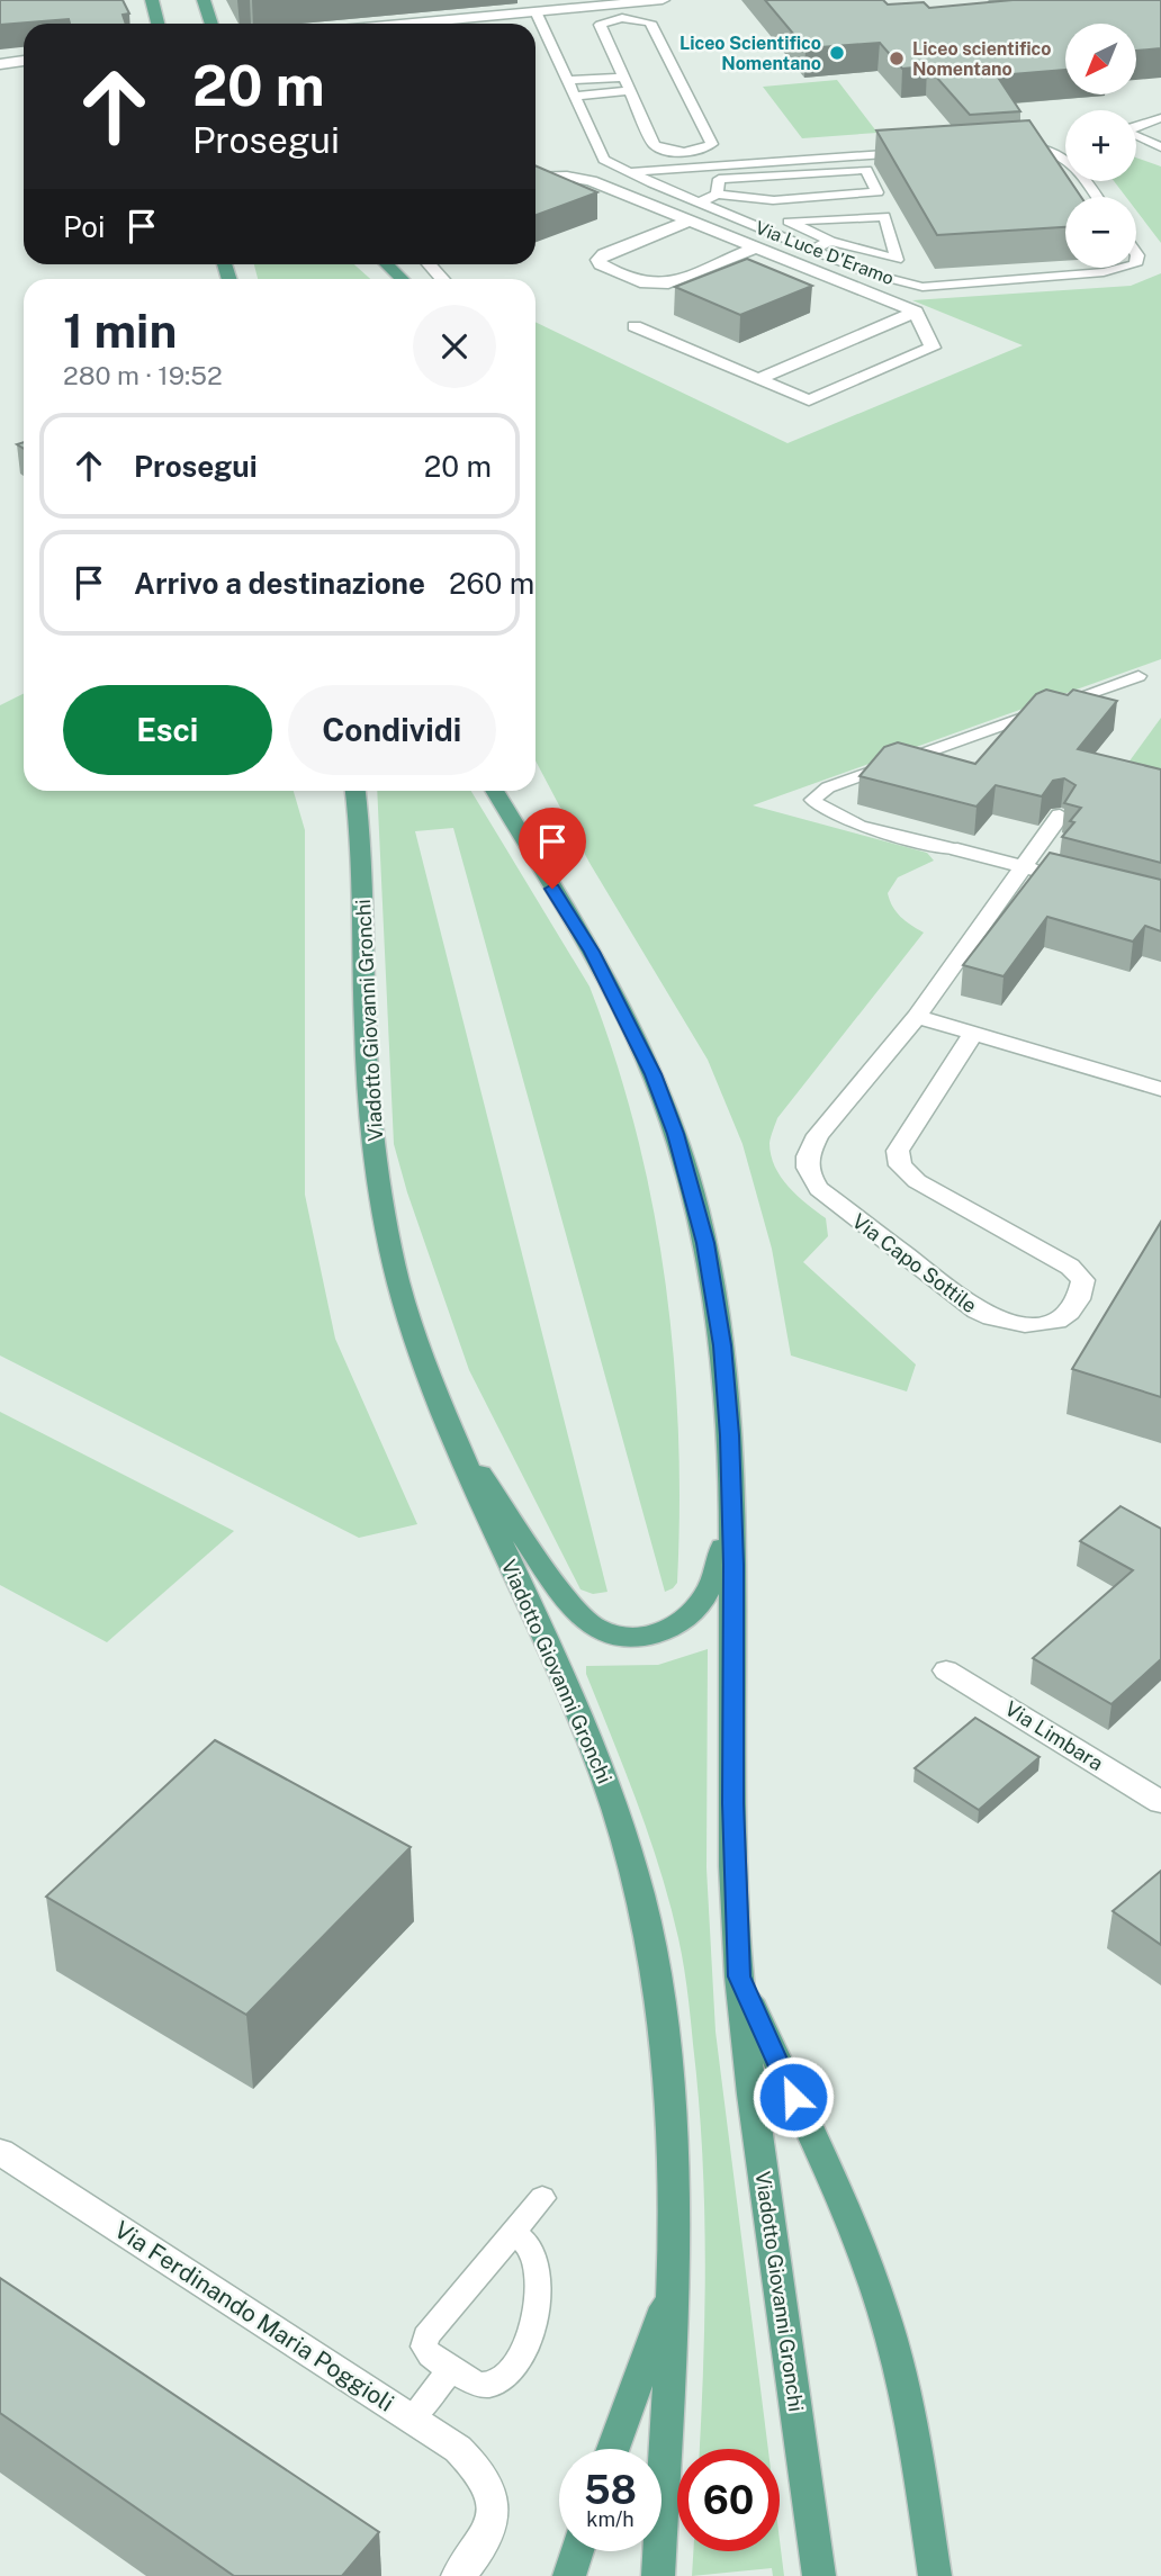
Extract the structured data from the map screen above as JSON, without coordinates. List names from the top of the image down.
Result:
{
  "streets": {
    "main road": ["Viadotto Giovanni Gronchi"],
    "street": ["Via Capo Sottile", "Via Limbara", "Via Ferdinando Maria Poggioli"],
    "lane": ["Via Luce D'Eramo"]
  },
  "places": ["Liceo Scientifico Nomentano", "Liceo scientifico Nomentano"],
  "north": "bottom left",
  "page": {
    "map_buttons": ["+", "−"],
    "turn": ["20 m", "Prosegui"],
    "then": "Poi",
    "heading": ["1 min", "280 m · 19:52"],
    "list": [
      {
        "name": "Prosegui",
        "value": "20 m"
      },
      {
        "name": "Arrivo a destinazione",
        "value": "260 m"
      }
    ],
    "buttons": ["Esci", "Condividi"],
    "speed": "58 km/h",
    "limit": "60"
  }
}
